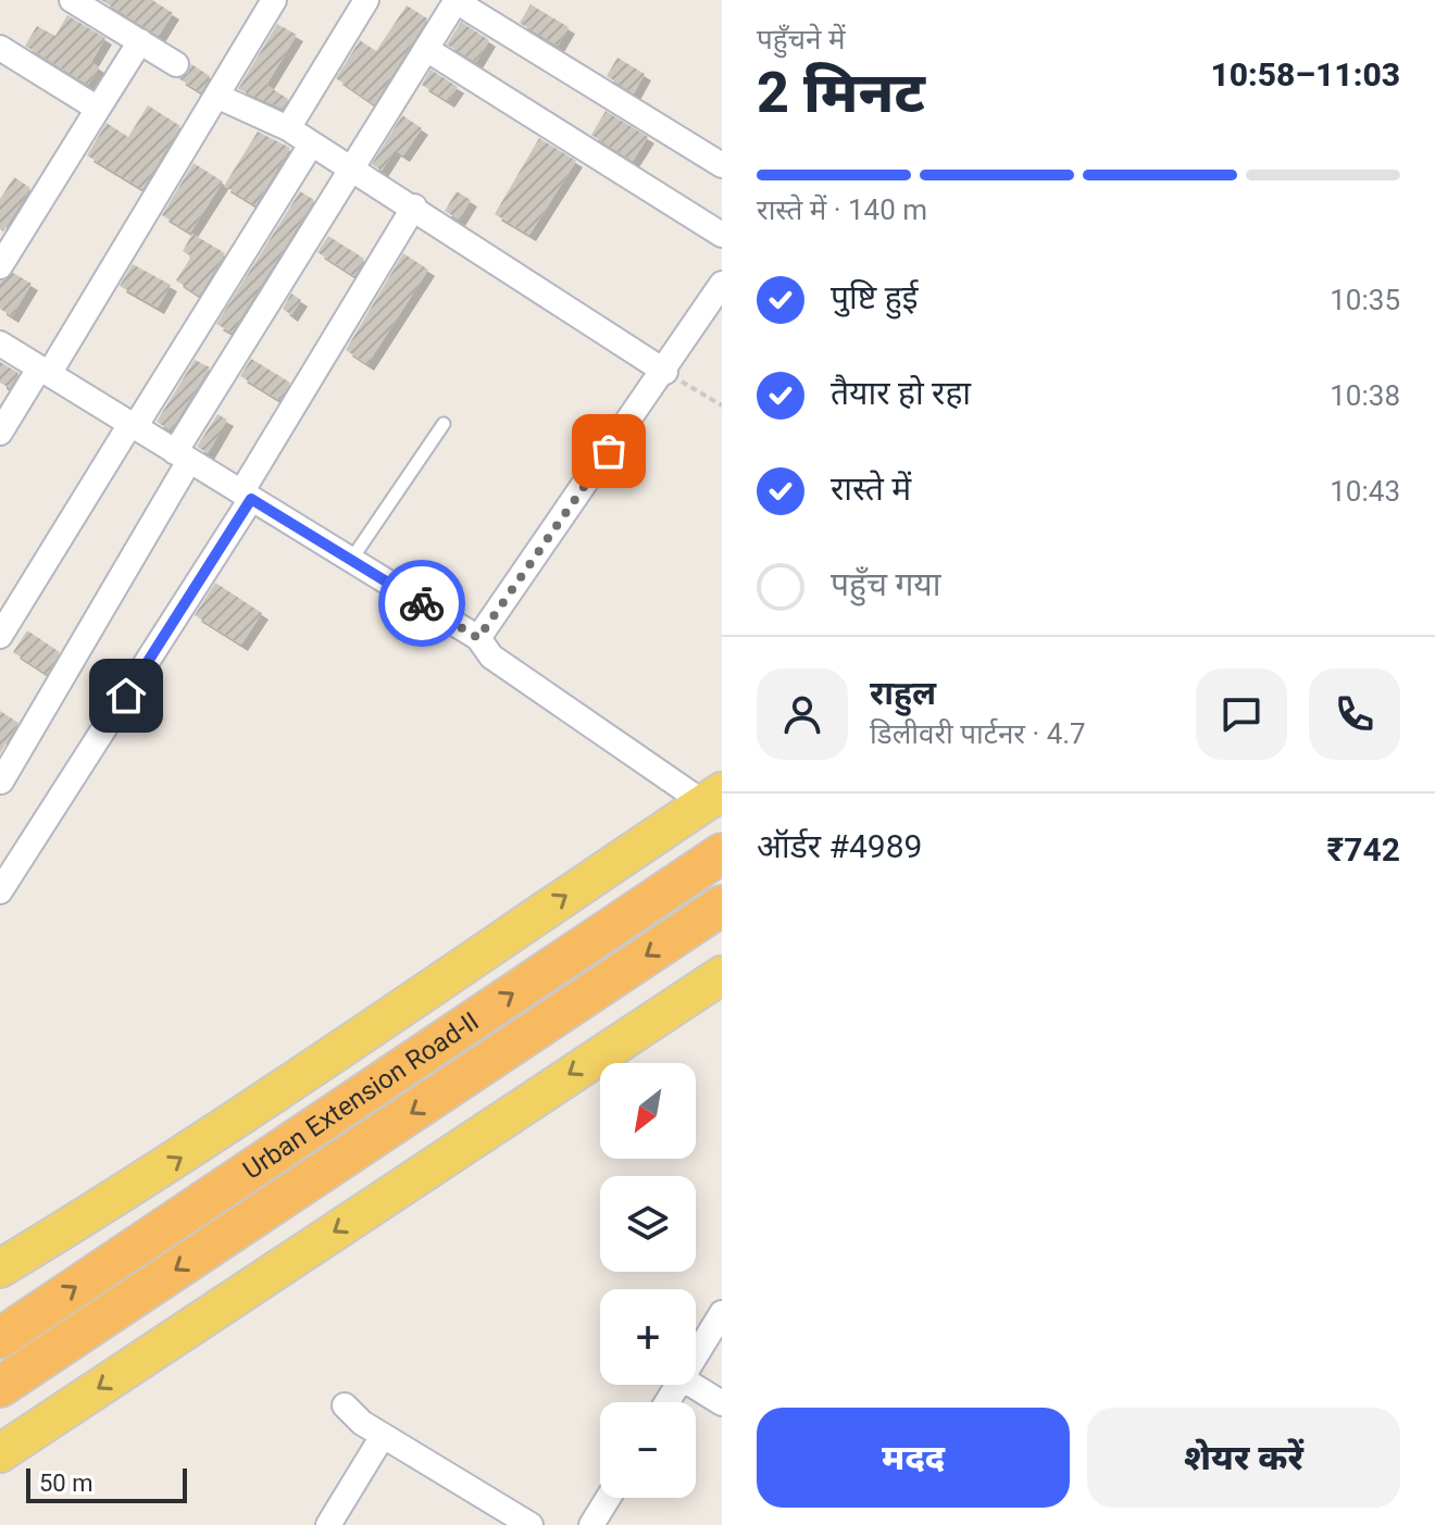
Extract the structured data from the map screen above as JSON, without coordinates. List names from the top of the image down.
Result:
{
  "streets": {
    "highway": ["Urban Extension Road-II"]
  },
  "scale_bar": "50 m",
  "north": "bottom left",
  "page": {
    "heading": ["2 मिनट", "पहुँचने में", "10:58–11:03"],
    "panel": [
      "राहुल",
      "डिलीवरी पार्टनर · 4.7",
      "ऑर्डर #4989",
      "₹742"
    ],
    "bar": "रास्ते में · 140 m",
    "list": [
      ["पुष्टि हुई", "10:35"],
      ["तैयार हो रहा", "10:38"],
      ["रास्ते में", "10:43"],
      "पहुँच गया"
    ],
    "map_buttons": ["+", "−"],
    "buttons": ["मदद", "शेयर करें"],
    "scale": "50 m"
  }
}
